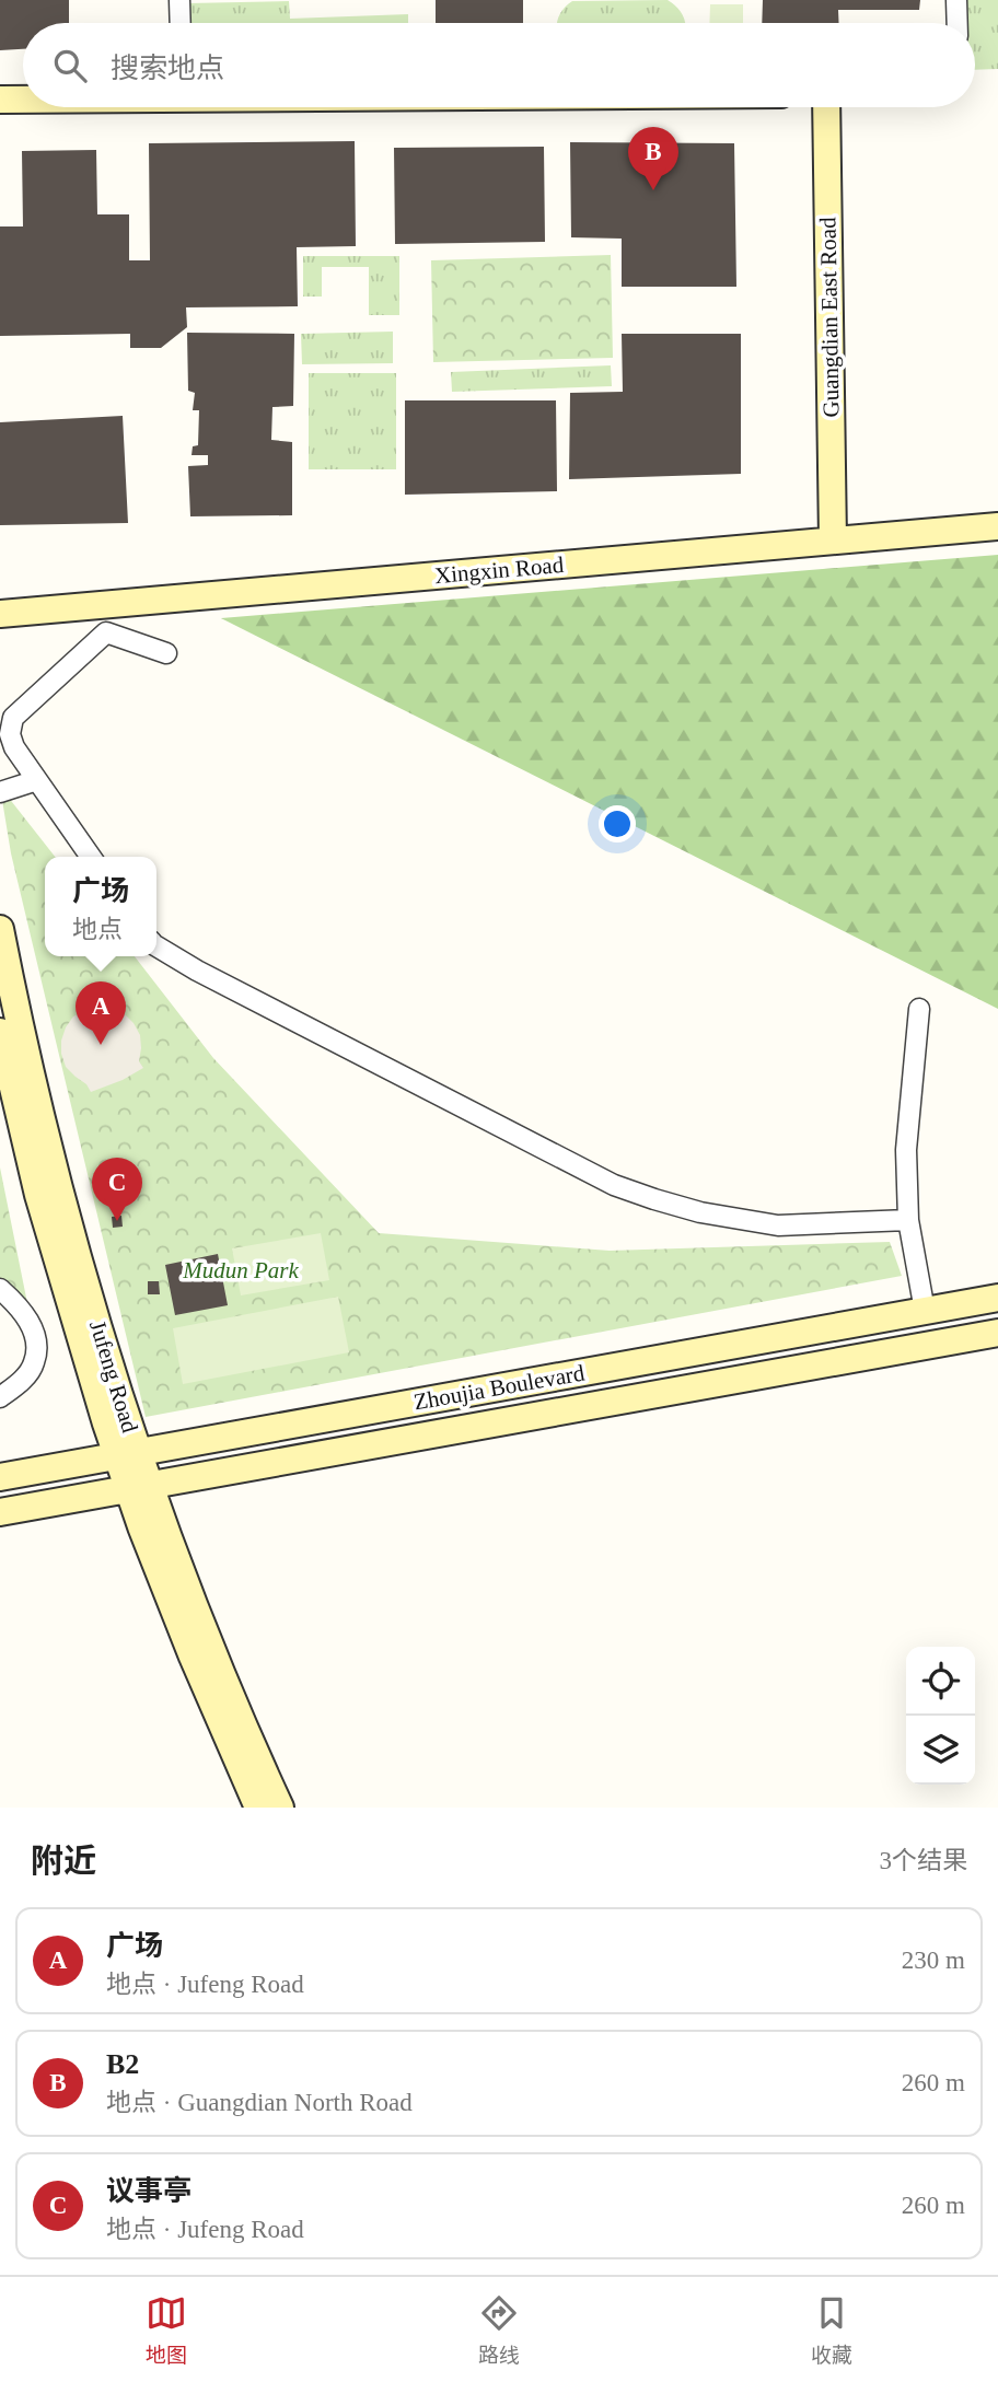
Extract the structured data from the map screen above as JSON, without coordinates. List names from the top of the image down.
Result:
{
  "streets": {
    "street": [
      "Guangdian East Road",
      "Xingxin Road",
      "Jufeng Road",
      "Zhoujia Boulevard"
    ]
  },
  "crossings": [
    ["Guangdian East Road", "Xingxin Road"],
    ["Jufeng Road", "Zhoujia Boulevard"]
  ],
  "parks": ["Mudun Park"],
  "page": {
    "search": "搜索地点",
    "pins": ["B", "A", "C"],
    "popup": ["广场", "地点"],
    "heading": ["附近", "3个结果"],
    "list": [
      {
        "mark": "A",
        "name": "广场",
        "note": "地点 · Jufeng Road",
        "value": "230 m"
      },
      {
        "mark": "B",
        "name": "B2",
        "note": "地点 · Guangdian North Road",
        "value": "260 m"
      },
      {
        "mark": "C",
        "name": "议事亭",
        "note": "地点 · Jufeng Road",
        "value": "260 m"
      }
    ],
    "nav": ["地图", "路线", "收藏"]
  }
}
